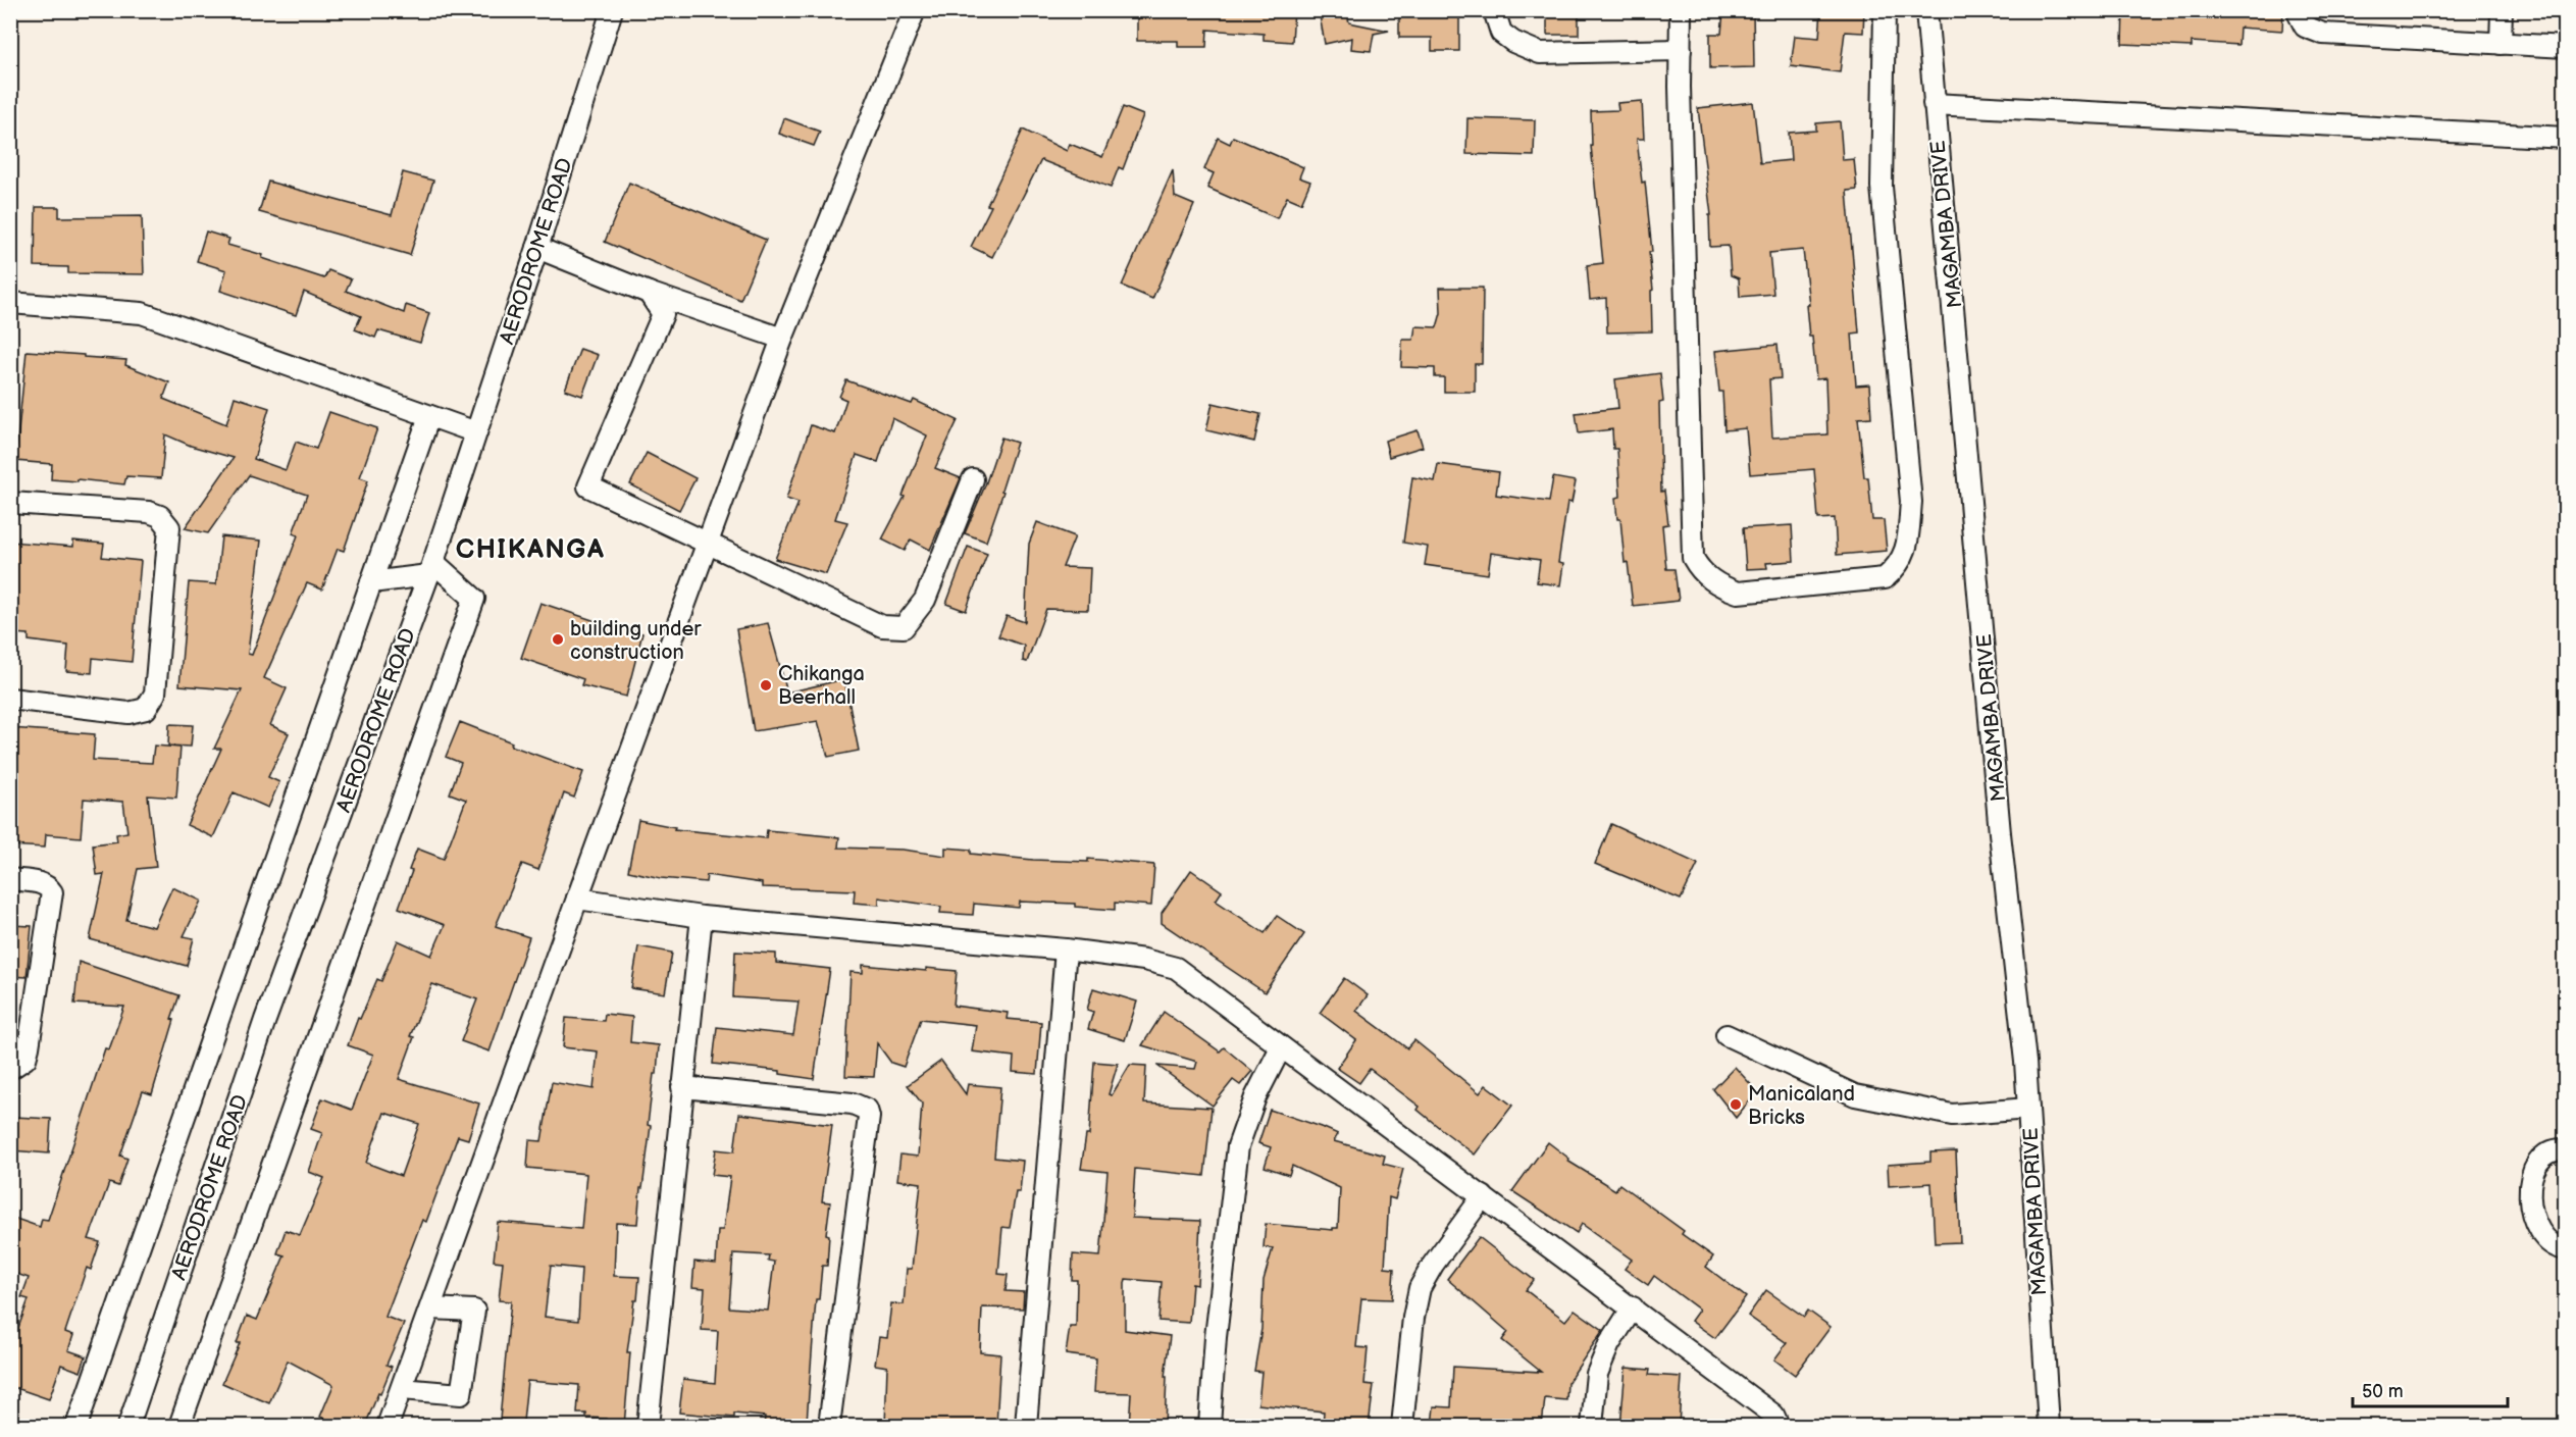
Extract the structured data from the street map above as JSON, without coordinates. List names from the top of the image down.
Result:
{
  "streets": {
    "street": ["MAGAMBA DRIVE", "AERODROME ROAD"]
  },
  "districts": ["CHIKANGA"],
  "places": ["building under construction", "Chikanga Beerhall", "Manicaland Bricks"],
  "scale_bar": "50 m"
}
